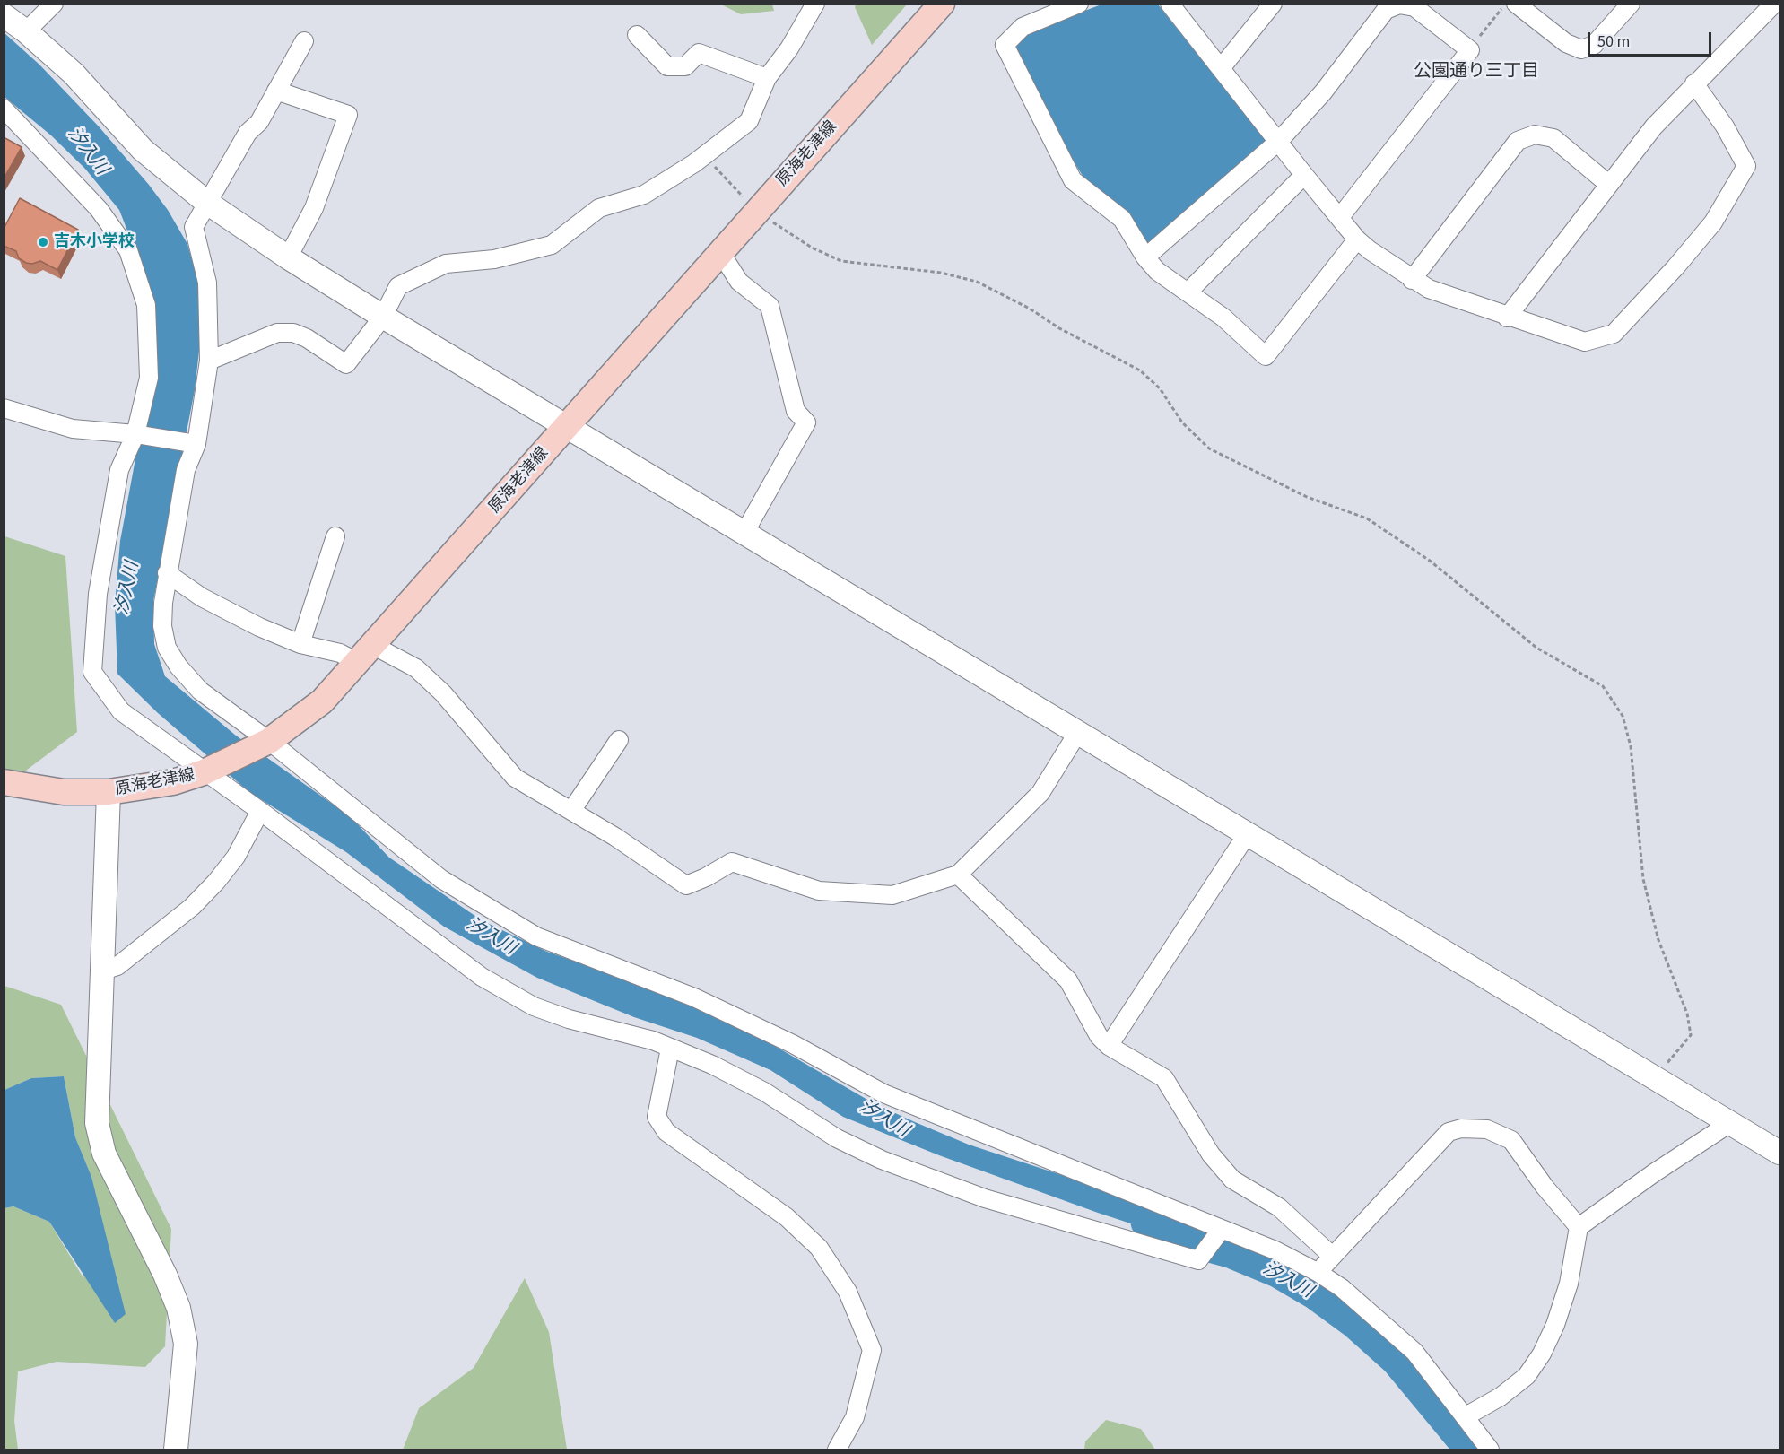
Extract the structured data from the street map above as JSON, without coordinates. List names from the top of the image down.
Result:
{
  "streets": {
    "main road": ["原海老津線"]
  },
  "districts": ["公園通り三丁目"],
  "water": ["汐入川"],
  "places": ["吉木小学校"],
  "scale_bar": "50 m"
}
